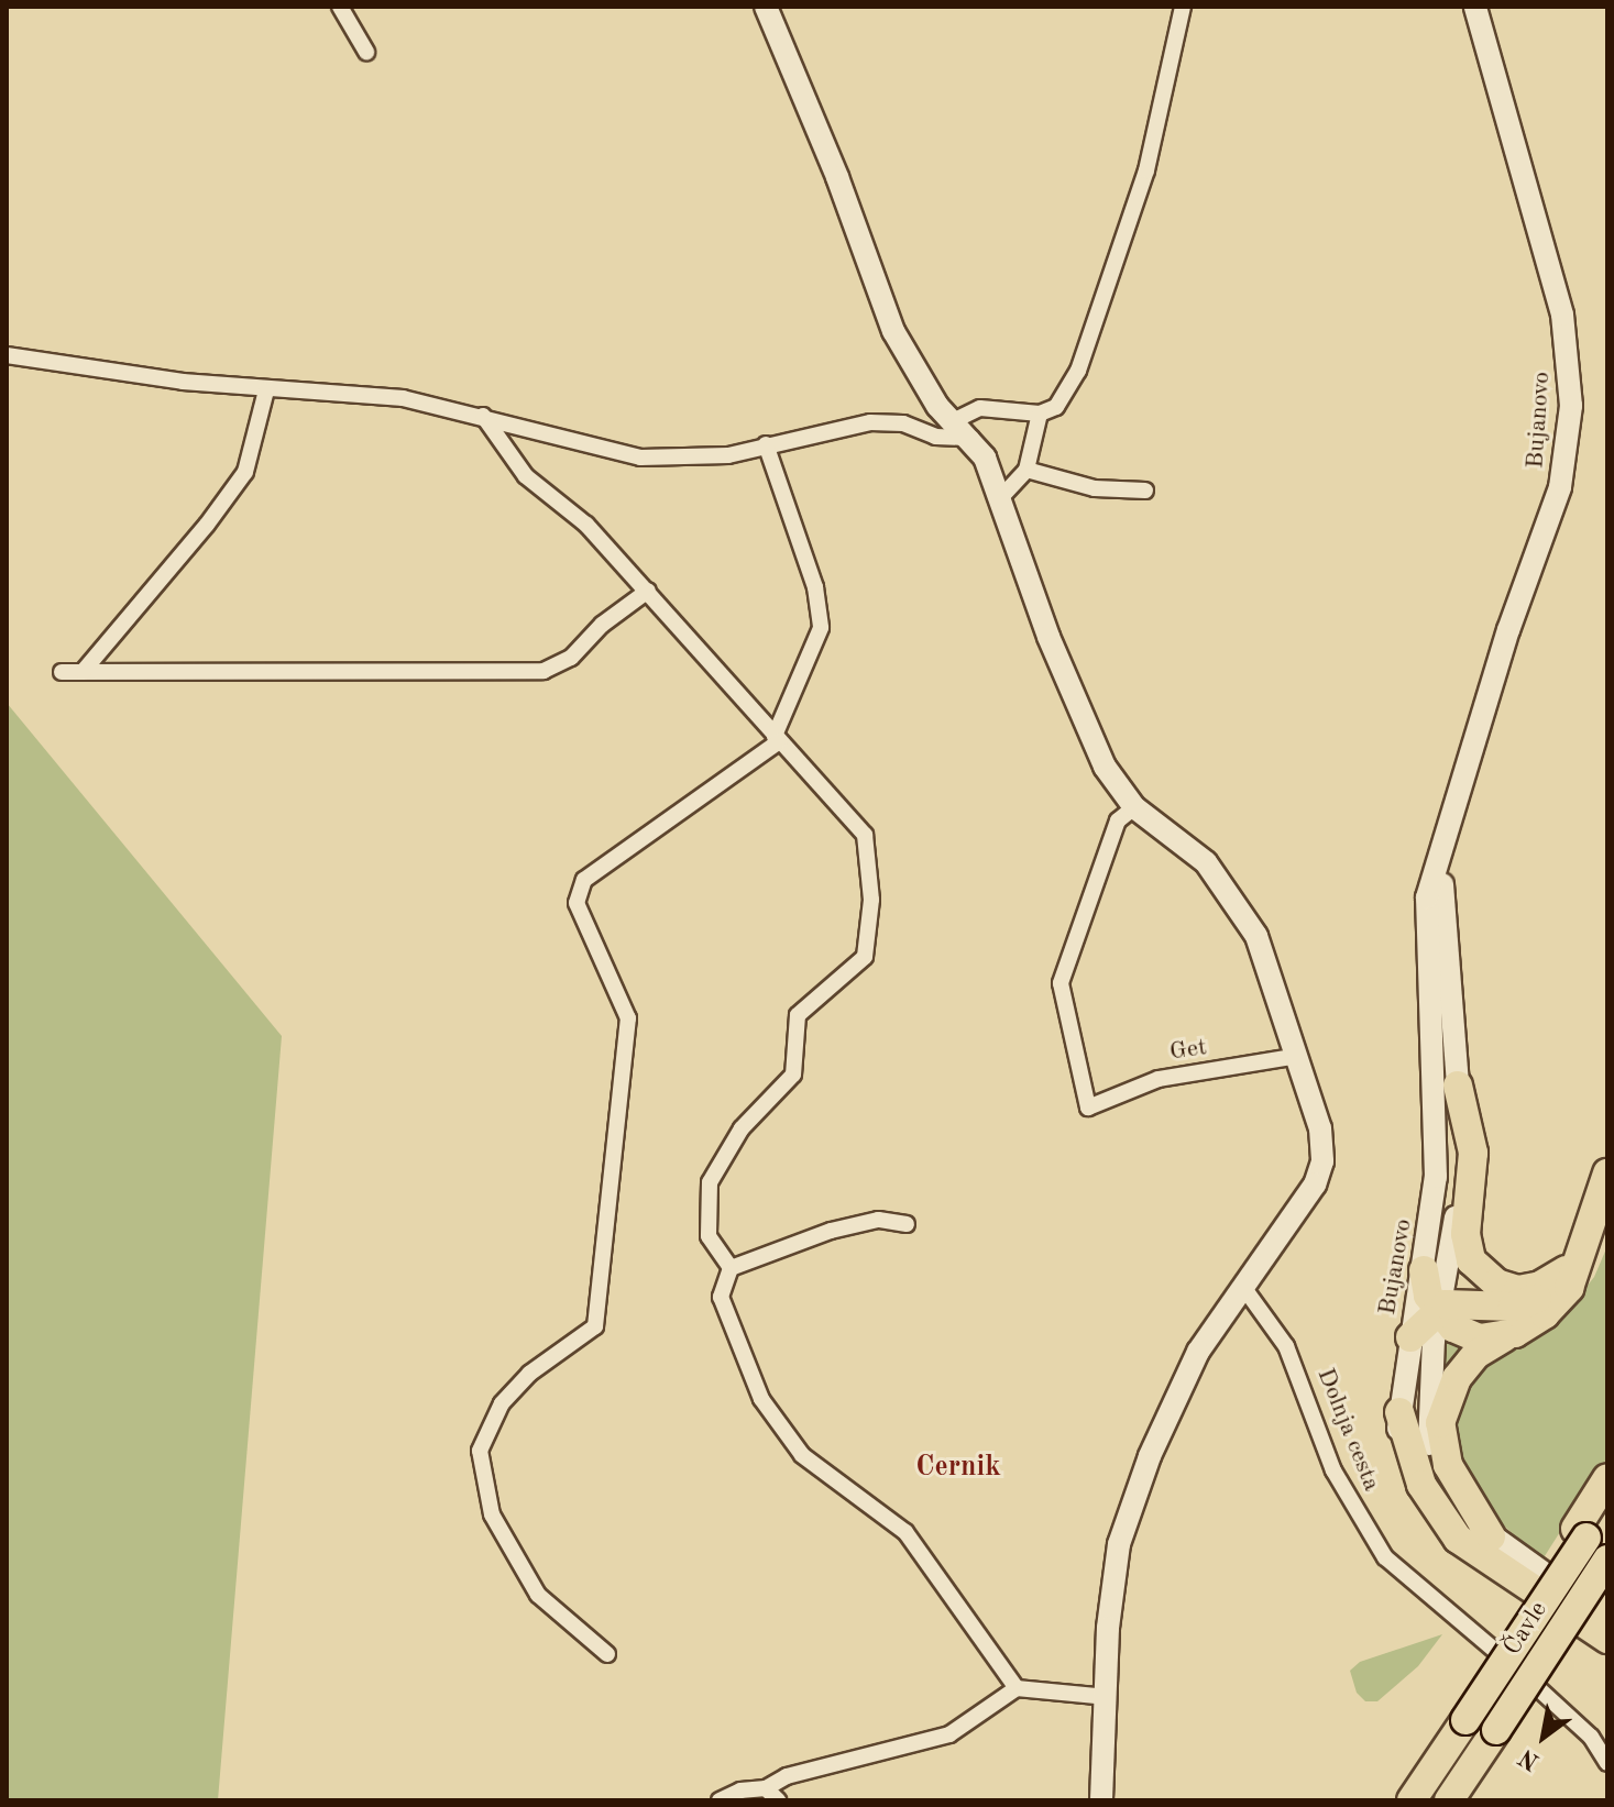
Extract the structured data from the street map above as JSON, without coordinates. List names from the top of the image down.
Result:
{
  "streets": {
    "highway": ["Čavle"],
    "main road": ["Bujanovo"],
    "street": ["Get", "Dolnja cesta"]
  },
  "districts": ["Cernik"],
  "north": "bottom left"
}
